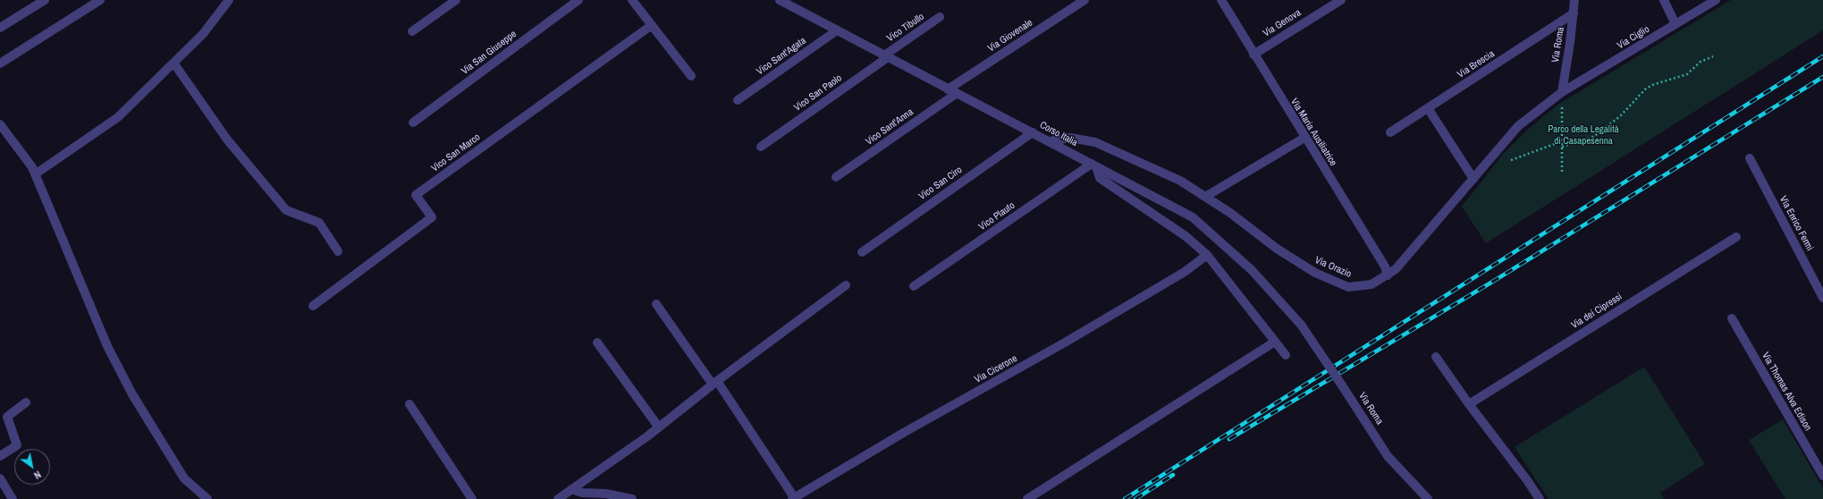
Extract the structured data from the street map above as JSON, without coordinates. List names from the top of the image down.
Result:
{
  "streets": {
    "street": [
      "Via Genova",
      "Vico Tibullo",
      "Via Giovenale",
      "Via Ciglio",
      "Via Roma",
      "Via San Giuseppe",
      "Vico Sant'Agata",
      "Via Brescia",
      "Vico San Paolo",
      "Vico Sant'Anna",
      "Via Maria Ausiliatrice",
      "Corso Italia",
      "Vico San Marco",
      "Vico San Ciro",
      "Vico Plauto",
      "Via Enrico Fermi",
      "Via Orazio",
      "Via dei Cipressi",
      "Via Cicerone",
      "Via Thomas Alva Edison"
    ]
  },
  "crossings": [
    ["Via Genova", "Via Maria Ausiliatrice"],
    ["Vico Tibullo", "Vico San Paolo"],
    ["Vico Tibullo", "Corso Italia"],
    ["Via Giovenale", "Vico Sant'Anna"],
    ["Via Giovenale", "Corso Italia"],
    ["Via Ciglio", "Via Roma"],
    ["Via Ciglio", "Via Orazio"],
    ["Via Roma", "Via Brescia"],
    ["Via Roma", "Corso Italia"],
    ["Via Roma", "Via Orazio"],
    ["Vico Sant'Agata", "Corso Italia"],
    ["Vico San Paolo", "Corso Italia"],
    ["Vico Sant'Anna", "Corso Italia"],
    ["Via Maria Ausiliatrice", "Via Orazio"],
    ["Corso Italia", "Vico San Ciro"],
    ["Corso Italia", "Vico Plauto"],
    ["Corso Italia", "Via Orazio"]
  ],
  "parks": ["Parco della Legalità di Casapesenna"],
  "north": "bottom right"
}
